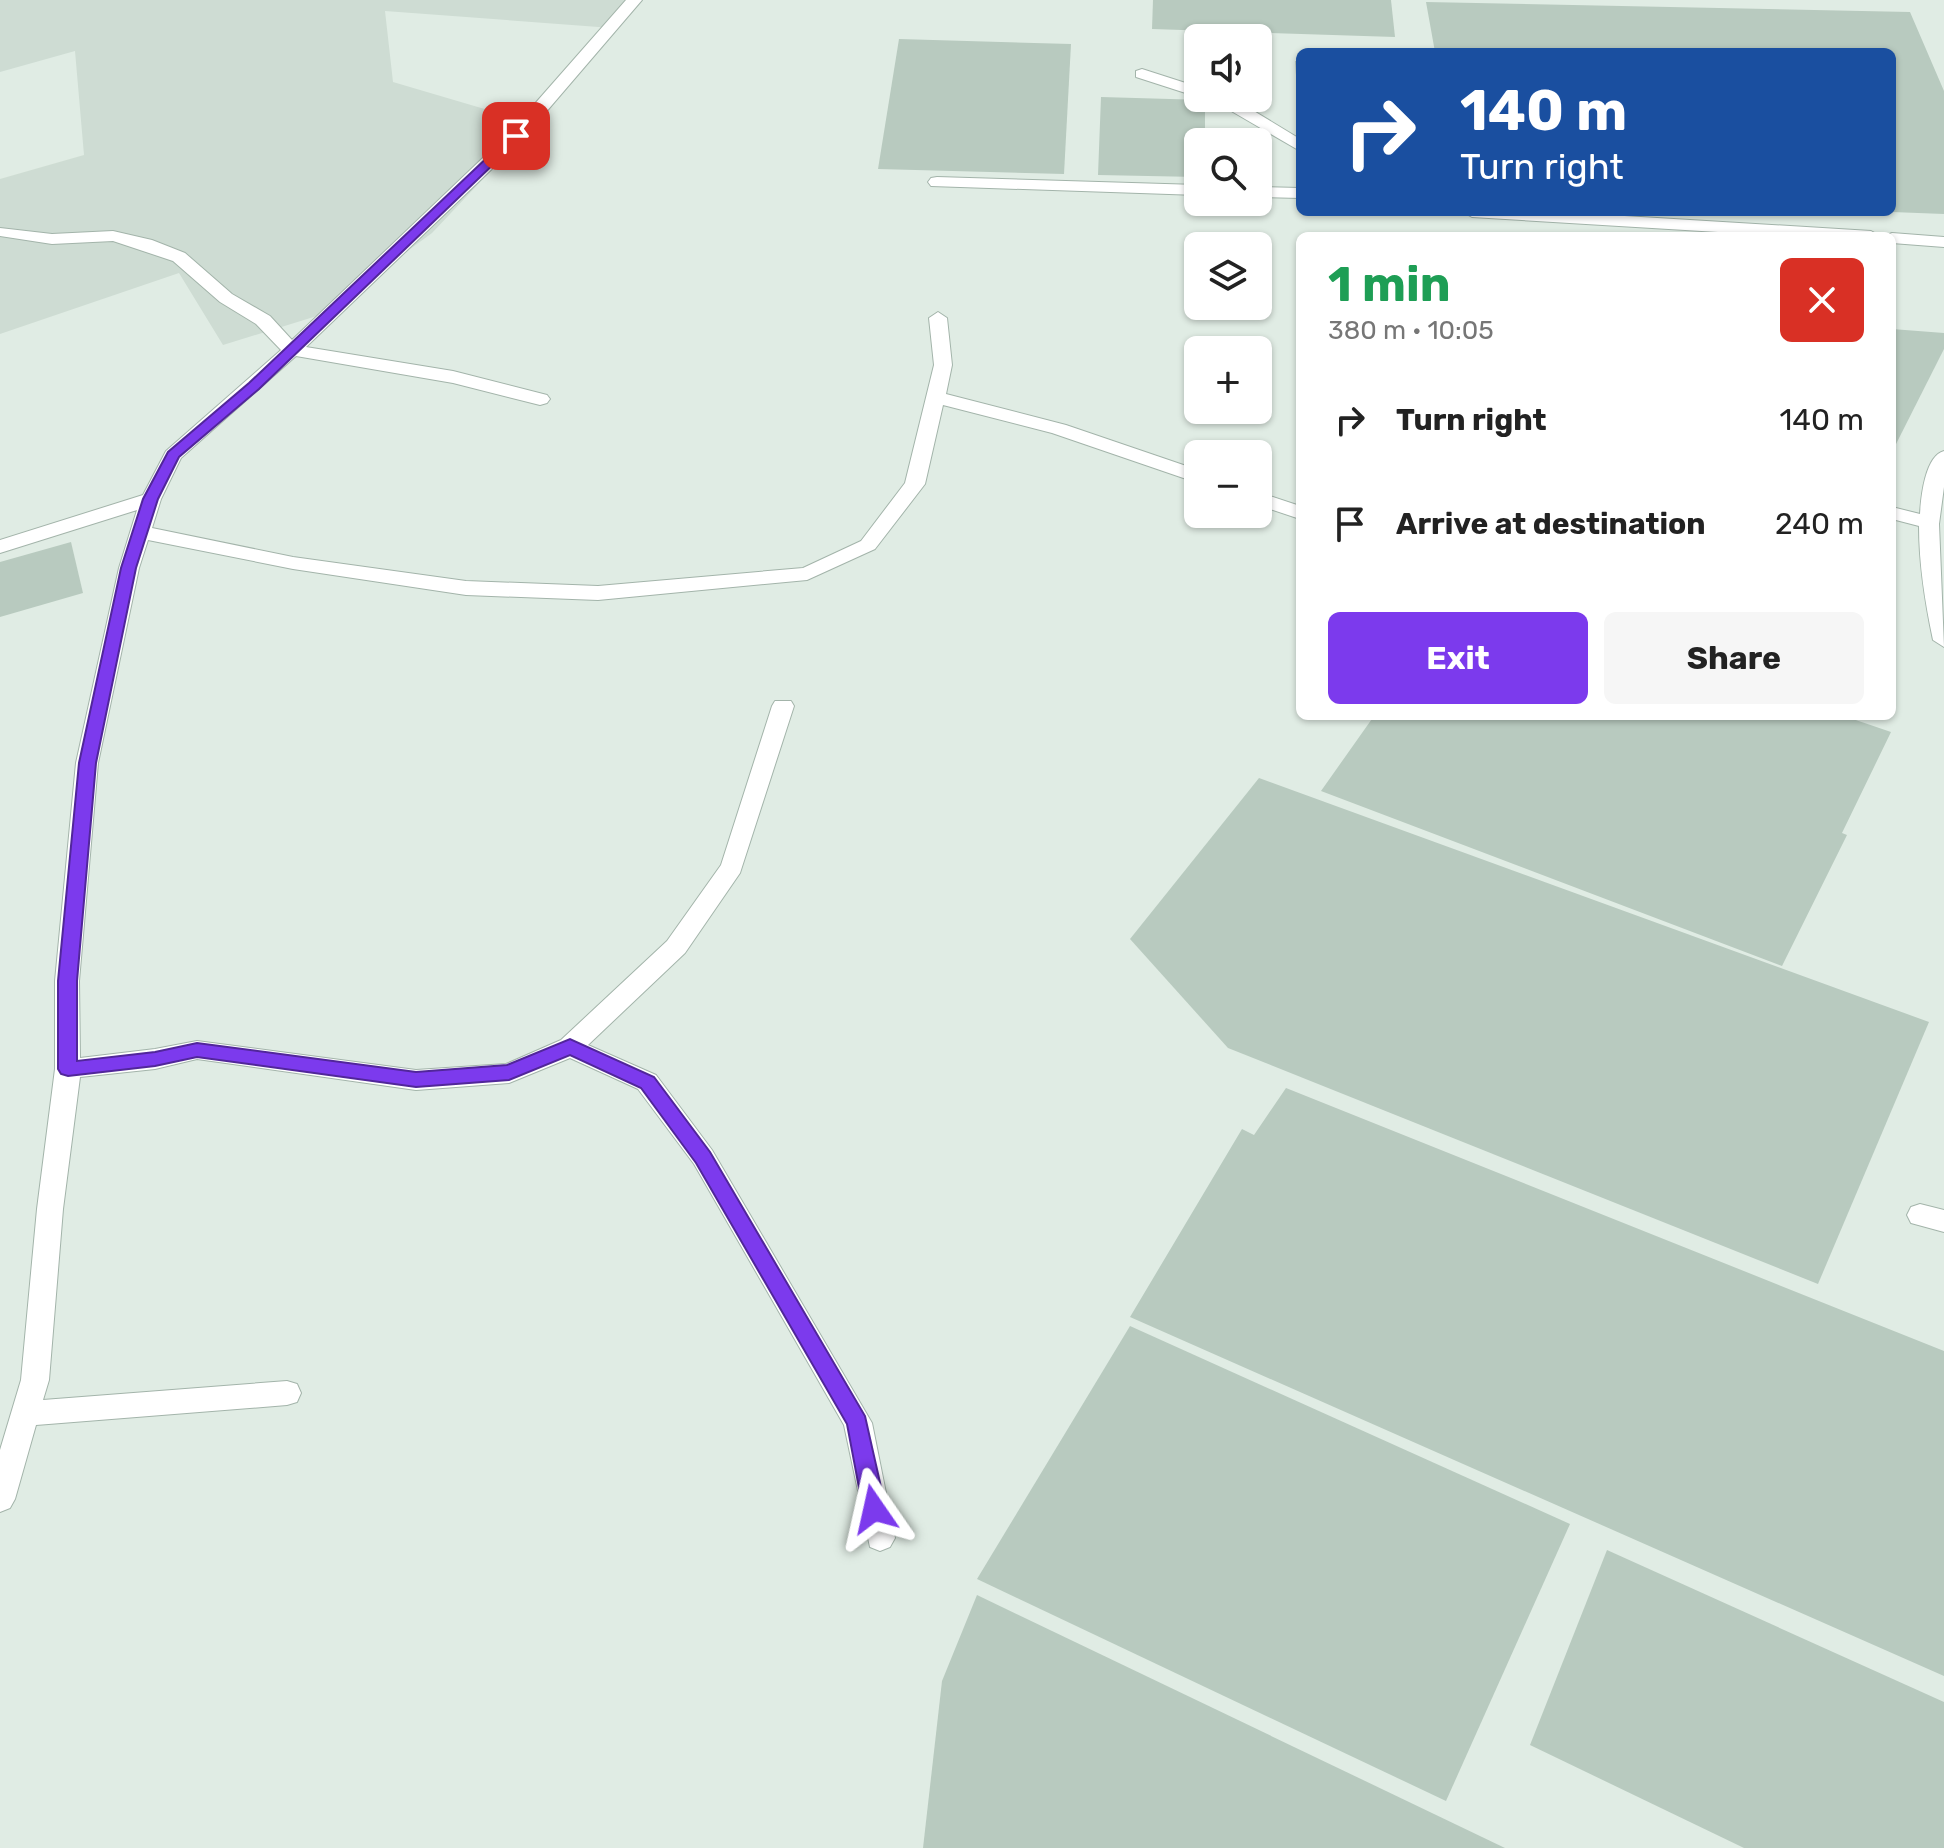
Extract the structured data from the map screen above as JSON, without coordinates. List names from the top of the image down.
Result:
{
  "page": {
    "map_buttons": ["+", "−"],
    "turn": ["140 m", "Turn right"],
    "heading": ["1 min", "380 m · 10:05"],
    "list": [
      {
        "name": "Turn right",
        "value": "140 m"
      },
      {
        "name": "Arrive at destination",
        "value": "240 m"
      }
    ],
    "buttons": ["Exit", "Share"]
  }
}
